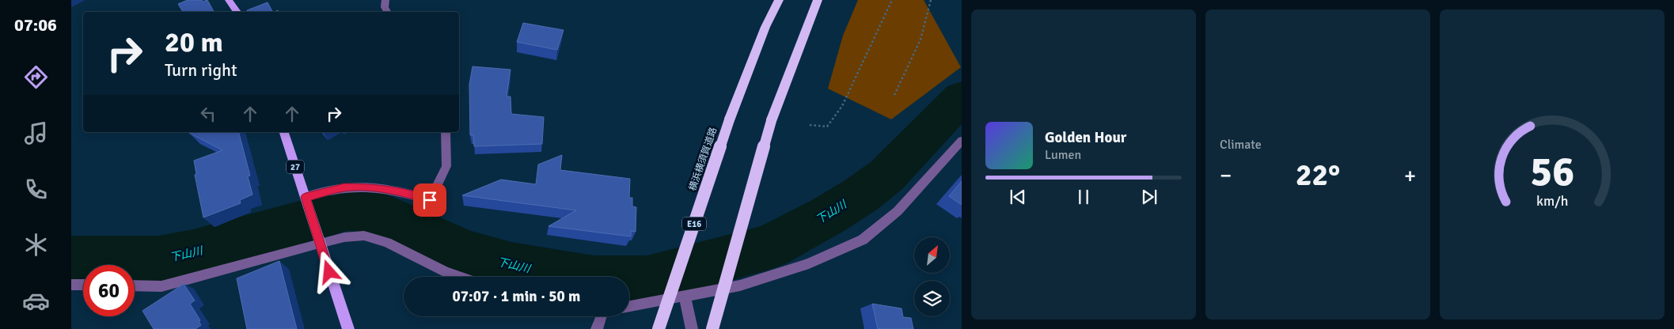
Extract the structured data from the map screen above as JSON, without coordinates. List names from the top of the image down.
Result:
{
  "streets": {
    "highway": ["横浜横須賀道路", "E16"],
    "main road": ["27"]
  },
  "water": ["下山川"],
  "north": "top right",
  "page": {
    "tabs": "07:06",
    "tile": "Climate",
    "turn": ["20 m", "Turn right"],
    "song": ["Golden Hour", "Lumen"],
    "heat": ["−", "22°", "+"],
    "limit": "60",
    "trip": "07:07 · 1 min · 50 m",
    "gauge": ["56", "km/h"]
  }
}
